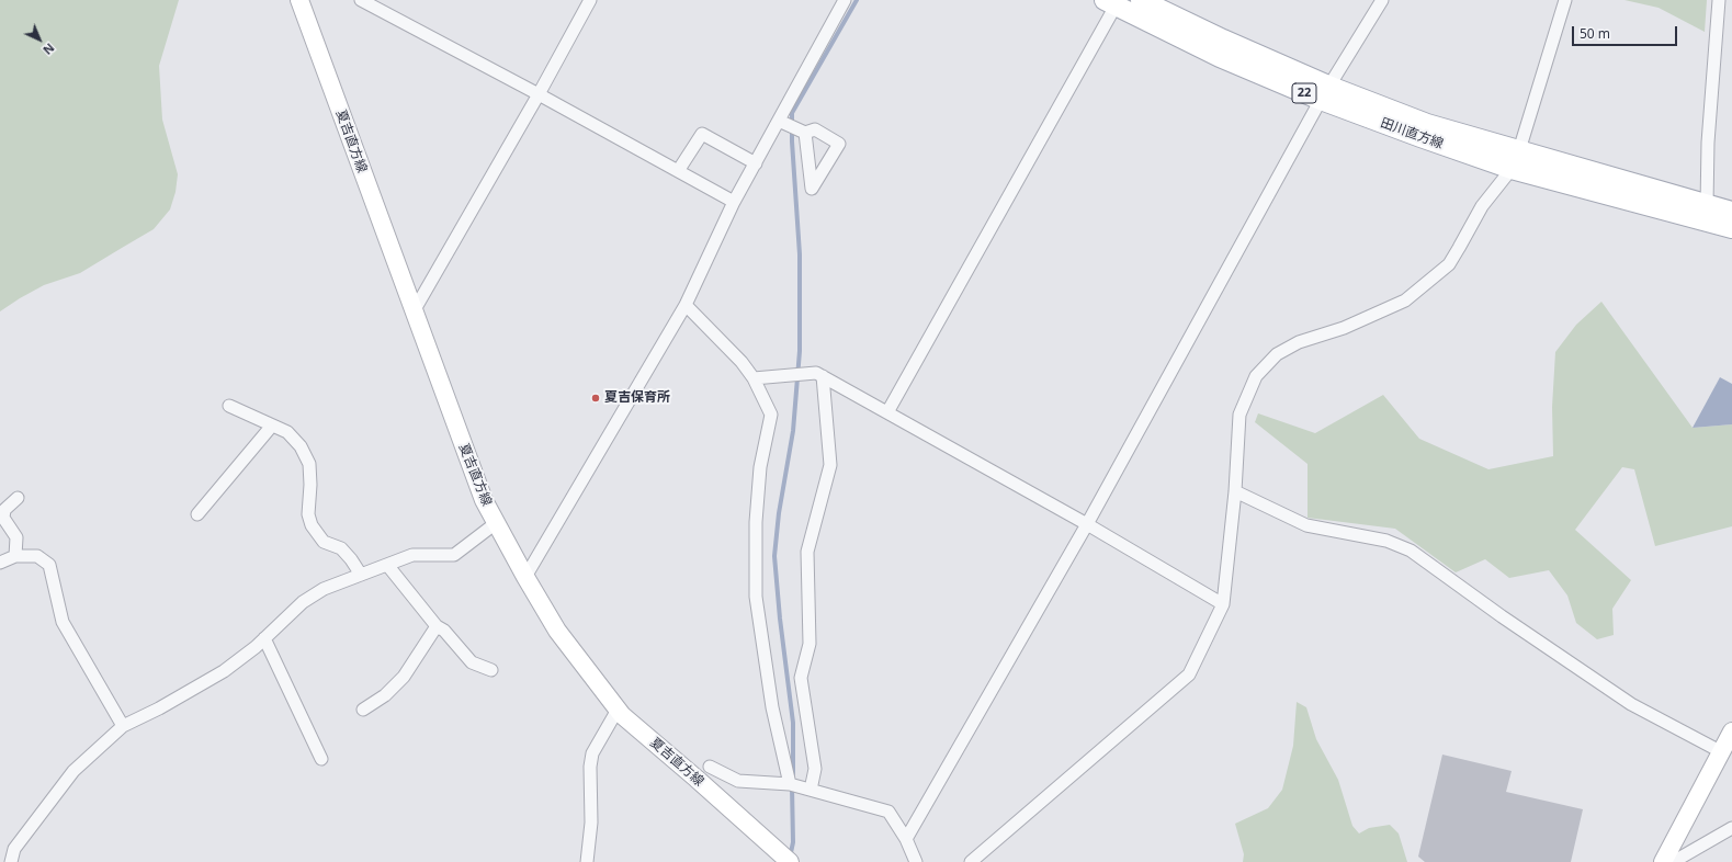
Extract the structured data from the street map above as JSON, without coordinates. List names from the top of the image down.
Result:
{
  "streets": {
    "main road": ["22", "田川直方線", "夏吉直方線"]
  },
  "places": ["夏吉保育所"],
  "scale_bar": "50 m",
  "north": "bottom right"
}
